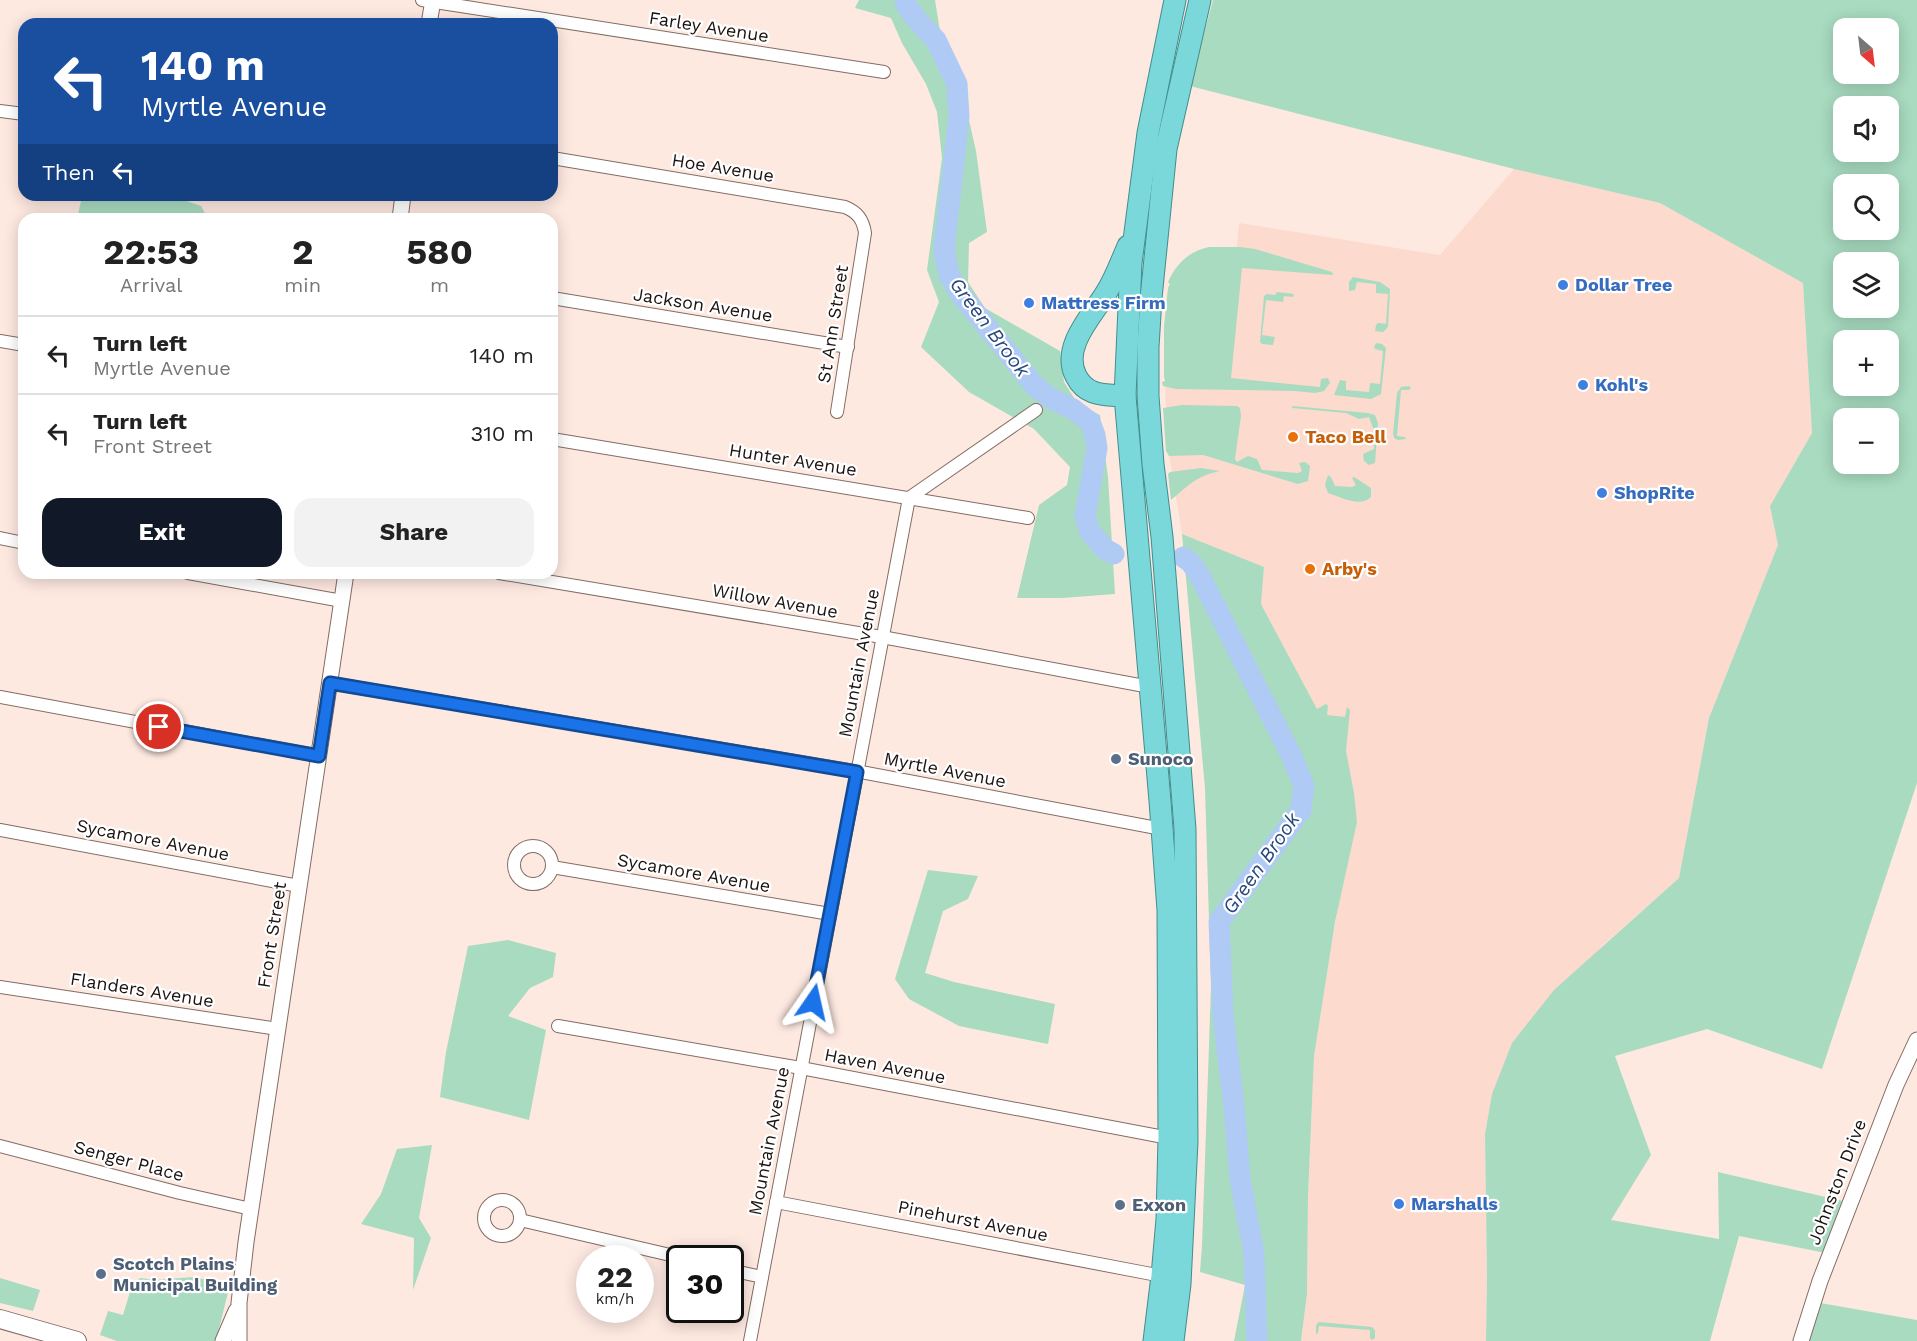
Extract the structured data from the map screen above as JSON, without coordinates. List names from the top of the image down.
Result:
{
  "streets": {
    "street": [
      "Farley Avenue",
      "Hoe Avenue",
      "Jackson Avenue",
      "St Ann Street",
      "Hunter Avenue",
      "Willow Avenue",
      "Mountain Avenue",
      "Myrtle Avenue",
      "Sycamore Avenue",
      "Front Street",
      "Flanders Avenue",
      "Haven Avenue",
      "Senger Place",
      "Johnston Drive",
      "Pinehurst Avenue"
    ]
  },
  "crossings": [
    ["Hoe Avenue", "St Ann Street"],
    ["Jackson Avenue", "St Ann Street"],
    ["Hunter Avenue", "Mountain Avenue"],
    ["Willow Avenue", "Mountain Avenue"],
    ["Mountain Avenue", "Myrtle Avenue"],
    ["Mountain Avenue", "Sycamore Avenue"],
    ["Mountain Avenue", "Haven Avenue"],
    ["Mountain Avenue", "Pinehurst Avenue"],
    ["Myrtle Avenue", "Front Street"],
    ["Sycamore Avenue", "Front Street"],
    ["Front Street", "Flanders Avenue"],
    ["Front Street", "Senger Place"]
  ],
  "water": ["Green Brook"],
  "places": [
    "Dollar Tree",
    "Mattress Firm",
    "Kohl's",
    "Taco Bell",
    "ShopRite",
    "Arby's",
    "Sunoco",
    "Marshalls",
    "Exxon",
    "Scotch Plains Municipal Building"
  ],
  "north": "bottom right",
  "page": {
    "map_buttons": ["+", "−"],
    "turn": ["140 m", "Myrtle Avenue"],
    "then": "Then",
    "eta": [
      "22:53",
      "Arrival",
      "2",
      "min",
      "580",
      "m"
    ],
    "list": [
      {
        "name": "Turn left",
        "note": "Myrtle Avenue",
        "value": "140 m"
      },
      {
        "name": "Turn left",
        "note": "Front Street",
        "value": "310 m"
      }
    ],
    "buttons": ["Exit", "Share"],
    "speed": "22 km/h",
    "limit": "30"
  }
}
